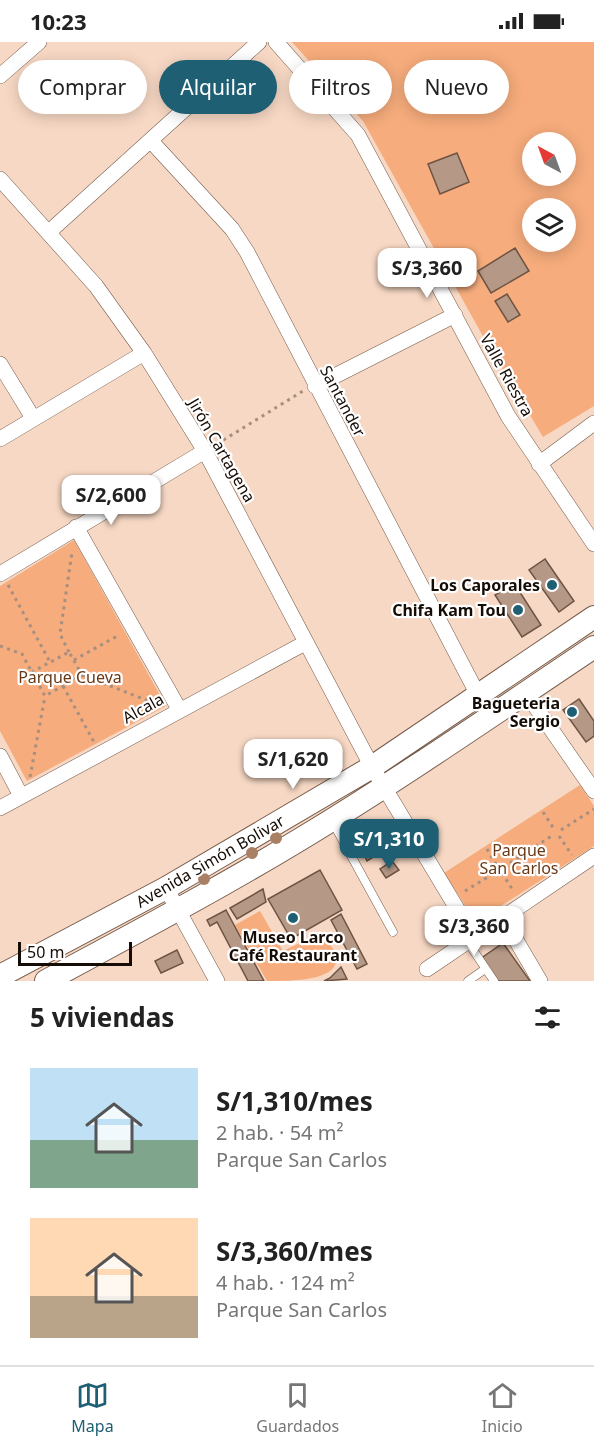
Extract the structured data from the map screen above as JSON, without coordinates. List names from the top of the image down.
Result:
{
  "streets": {
    "main road": ["Avenida Simón Bolivar"],
    "street": [
      "Valle Riestra",
      "Santander",
      "Jirón Cartagena",
      "Alcala"
    ]
  },
  "crossings": [
    ["Santander", "Avenida Simón Bolivar"],
    ["Jirón Cartagena", "Alcala"],
    ["Jirón Cartagena", "Avenida Simón Bolivar"]
  ],
  "parks": ["Parque Cueva", "Parque San Carlos"],
  "places": [
    "Los Caporales",
    "Chifa Kam Tou",
    "Bagueteria Sergio",
    "Museo Larco Café Restaurant"
  ],
  "scale_bar": "50 m",
  "north": "top left",
  "page": {
    "status": "10:23",
    "chip": [
      "Comprar",
      "Alquilar",
      "Filtros",
      "Nuevo"
    ],
    "price": [
      "S/3,360",
      "S/2,600",
      "S/1,620",
      "S/1,310",
      "S/3,360"
    ],
    "scale": "50 m",
    "heading": "5 viviendas",
    "list": [
      {
        "name": "S/1,310/mes",
        "note": "2 hab. · 54 m² · Parque San Carlos"
      },
      {
        "name": "S/3,360/mes",
        "note": "4 hab. · 124 m² · Parque San Carlos"
      }
    ],
    "tabs": ["Mapa", "Guardados", "Inicio"]
  }
}
